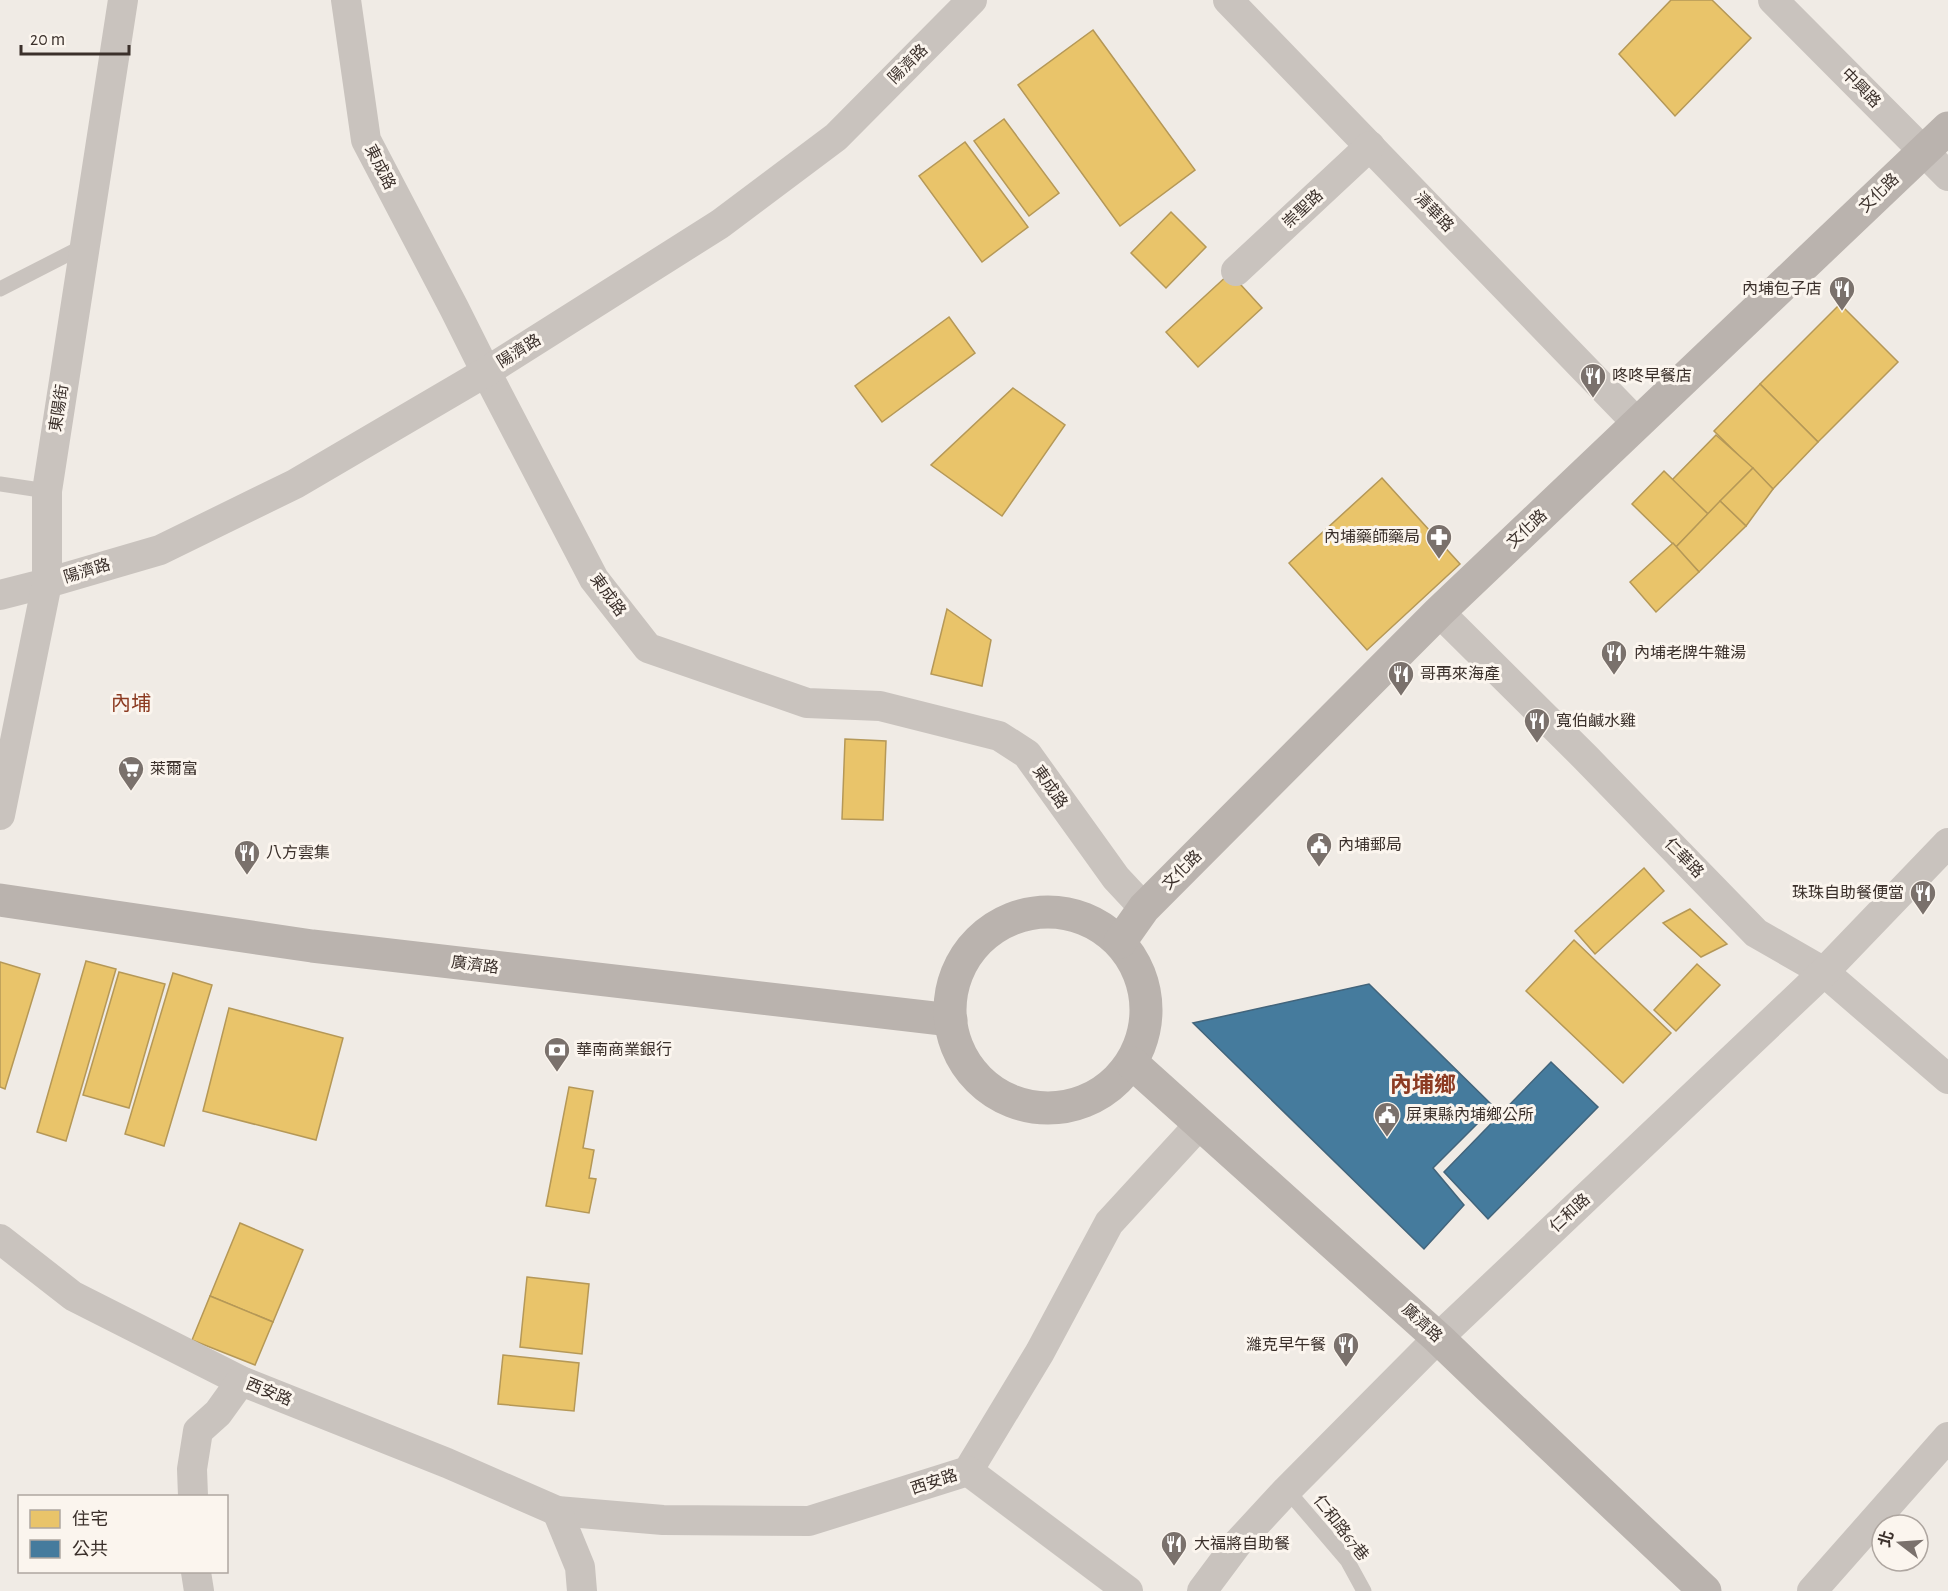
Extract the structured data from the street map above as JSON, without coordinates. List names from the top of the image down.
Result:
{
  "streets": {
    "main road": ["文化路", "廣濟路"],
    "street": [
      "陽濟路",
      "中興路",
      "東成路",
      "崇聖路",
      "清華路",
      "東陽街",
      "仁華路",
      "仁和路",
      "西安路"
    ],
    "lane": ["仁和路67巷"]
  },
  "crossings": [
    ["陽濟路", "東成路"],
    ["陽濟路", "東陽街"],
    ["中興路", "文化路"],
    ["東成路", "文化路"],
    ["文化路", "清華路"],
    ["文化路", "仁華路"],
    ["文化路", "廣濟路"],
    ["崇聖路", "清華路"],
    ["仁華路", "仁和路"],
    ["廣濟路", "仁和路"],
    ["廣濟路", "西安路"],
    ["仁和路", "仁和路67巷"]
  ],
  "districts": ["內埔", "內埔鄉"],
  "places": {
    "restaurant": [
      "內埔包子店",
      "咚咚早餐店",
      "內埔老牌牛雜湯",
      "哥再來海產",
      "寬伯鹹水雞",
      "八方雲集",
      "珠珠自助餐便當",
      "濰克早午餐",
      "大福將自助餐"
    ],
    "pharmacy": ["內埔藥師藥局"],
    "supermarket": ["萊爾富"],
    "public building": ["內埔郵局", "屏東縣內埔鄉公所"],
    "bank": ["華南商業銀行"]
  },
  "legend": ["住宅", "公共"],
  "scale_bar": "20 m",
  "north": "left"
}
